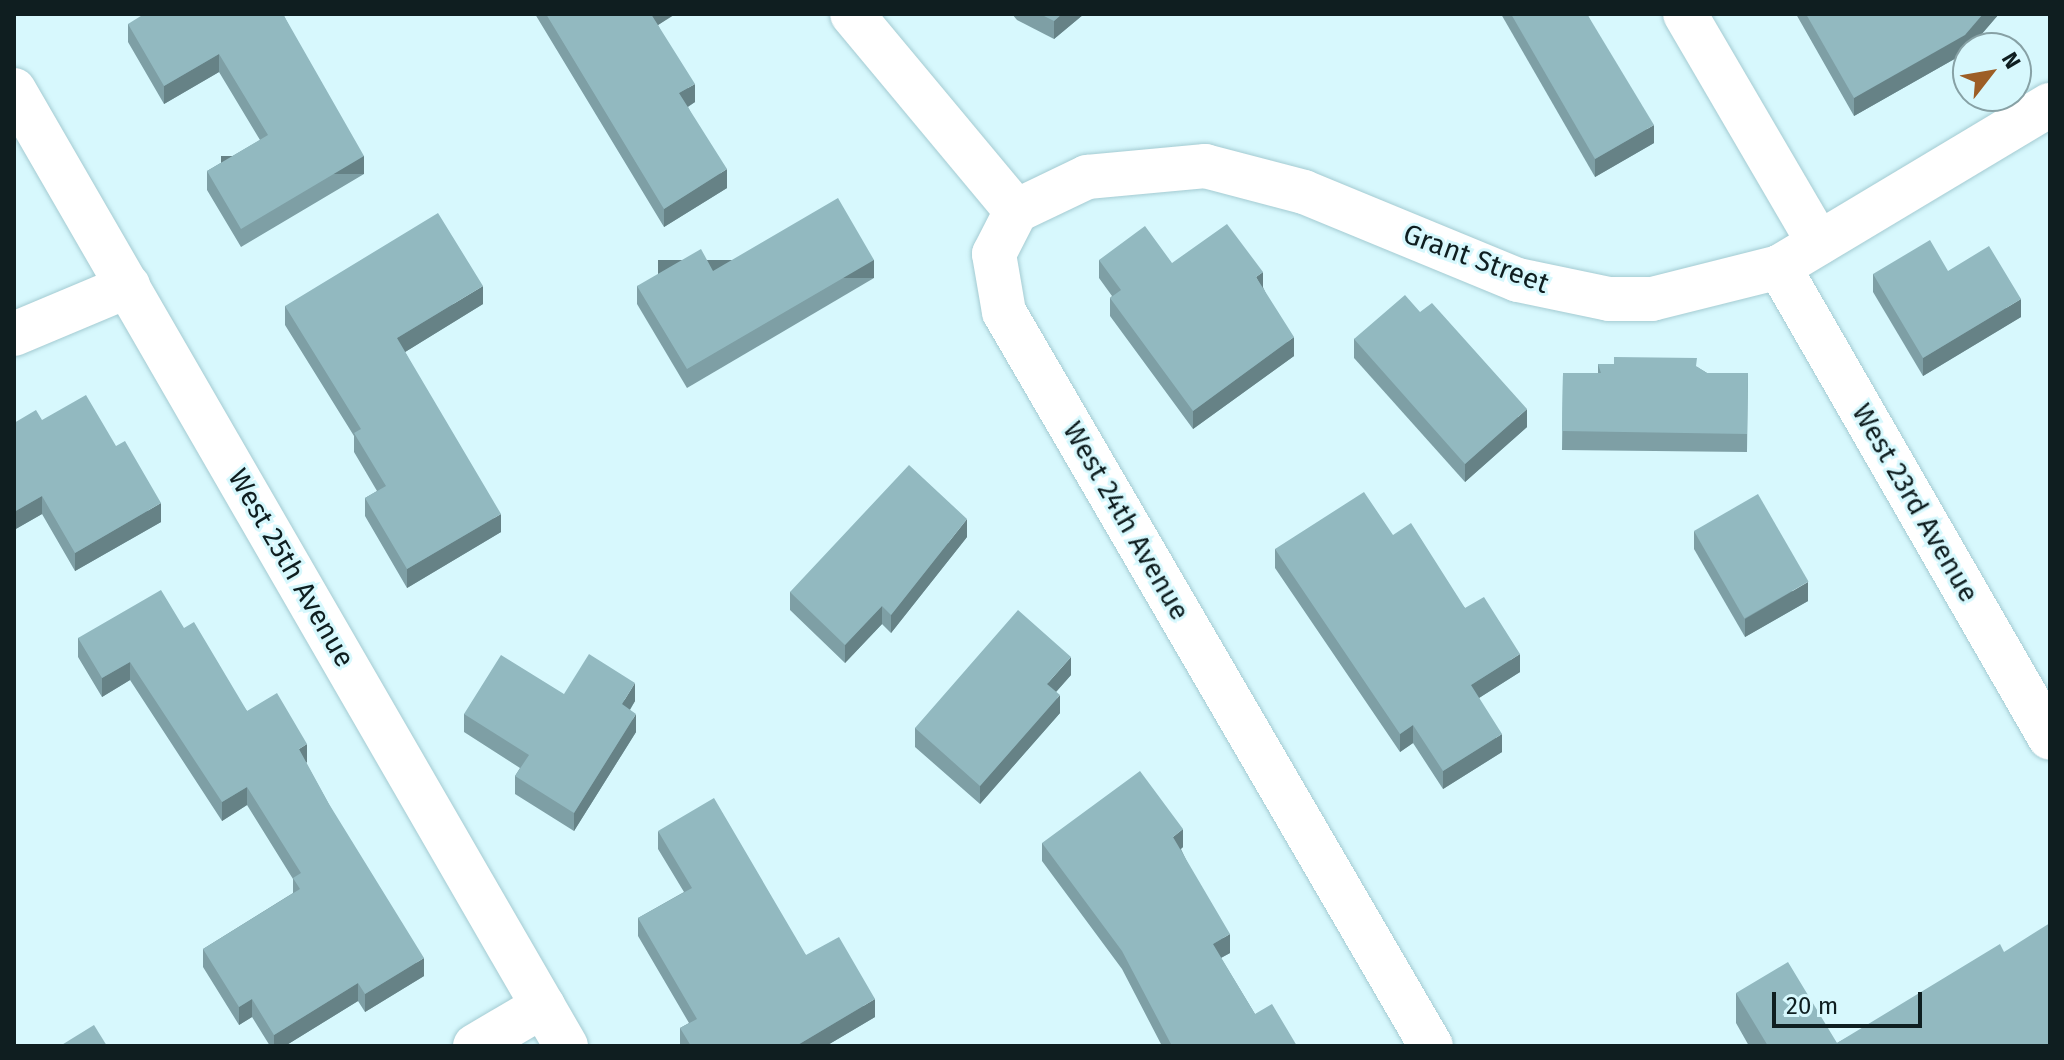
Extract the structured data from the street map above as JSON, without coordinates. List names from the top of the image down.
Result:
{
  "streets": {
    "street": [
      "Grant Street",
      "West 23rd Avenue",
      "West 24th Avenue",
      "West 25th Avenue"
    ]
  },
  "crossings": [
    ["Grant Street", "West 23rd Avenue"],
    ["Grant Street", "West 24th Avenue"]
  ],
  "scale_bar": "20 m",
  "north": "top right"
}
